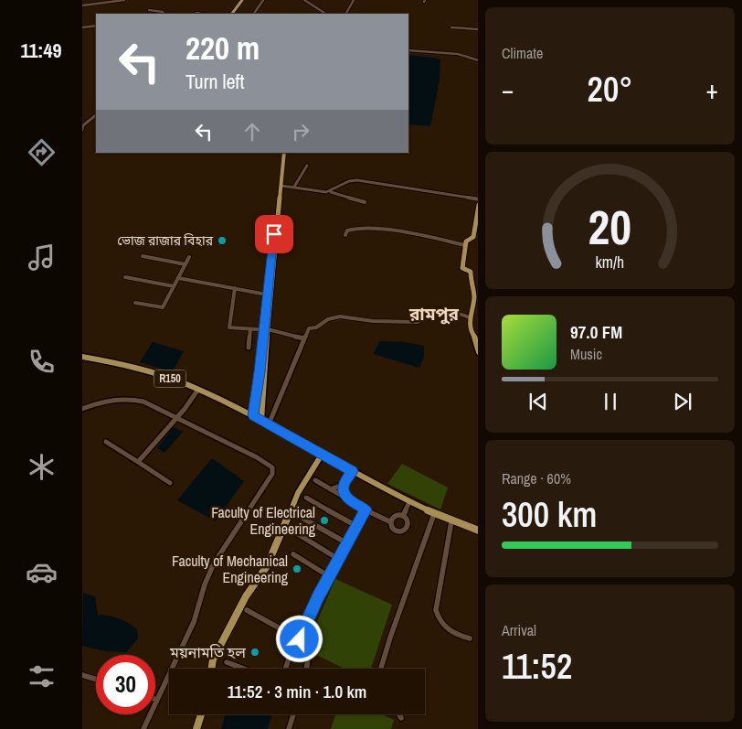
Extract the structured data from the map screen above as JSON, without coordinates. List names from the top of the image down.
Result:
{
  "streets": {
    "main road": ["R150"]
  },
  "districts": ["রামপুর"],
  "places": [
    "ভোজ রাজার বিহার",
    "Faculty of Electrical Engineering",
    "Faculty of Mechanical Engineering",
    "ময়নামতি হল"
  ],
  "page": {
    "tabs": "11:49",
    "tile": [
      "Climate",
      ["Range · 60%", "300 km"],
      ["Arrival", "11:52"]
    ],
    "turn": ["220 m", "Turn left"],
    "heat": ["−", "20°", "+"],
    "song": ["97.0 FM", "Music"],
    "limit": "30",
    "trip": "11:52 · 3 min · 1.0 km",
    "gauge": ["20", "km/h"]
  }
}
